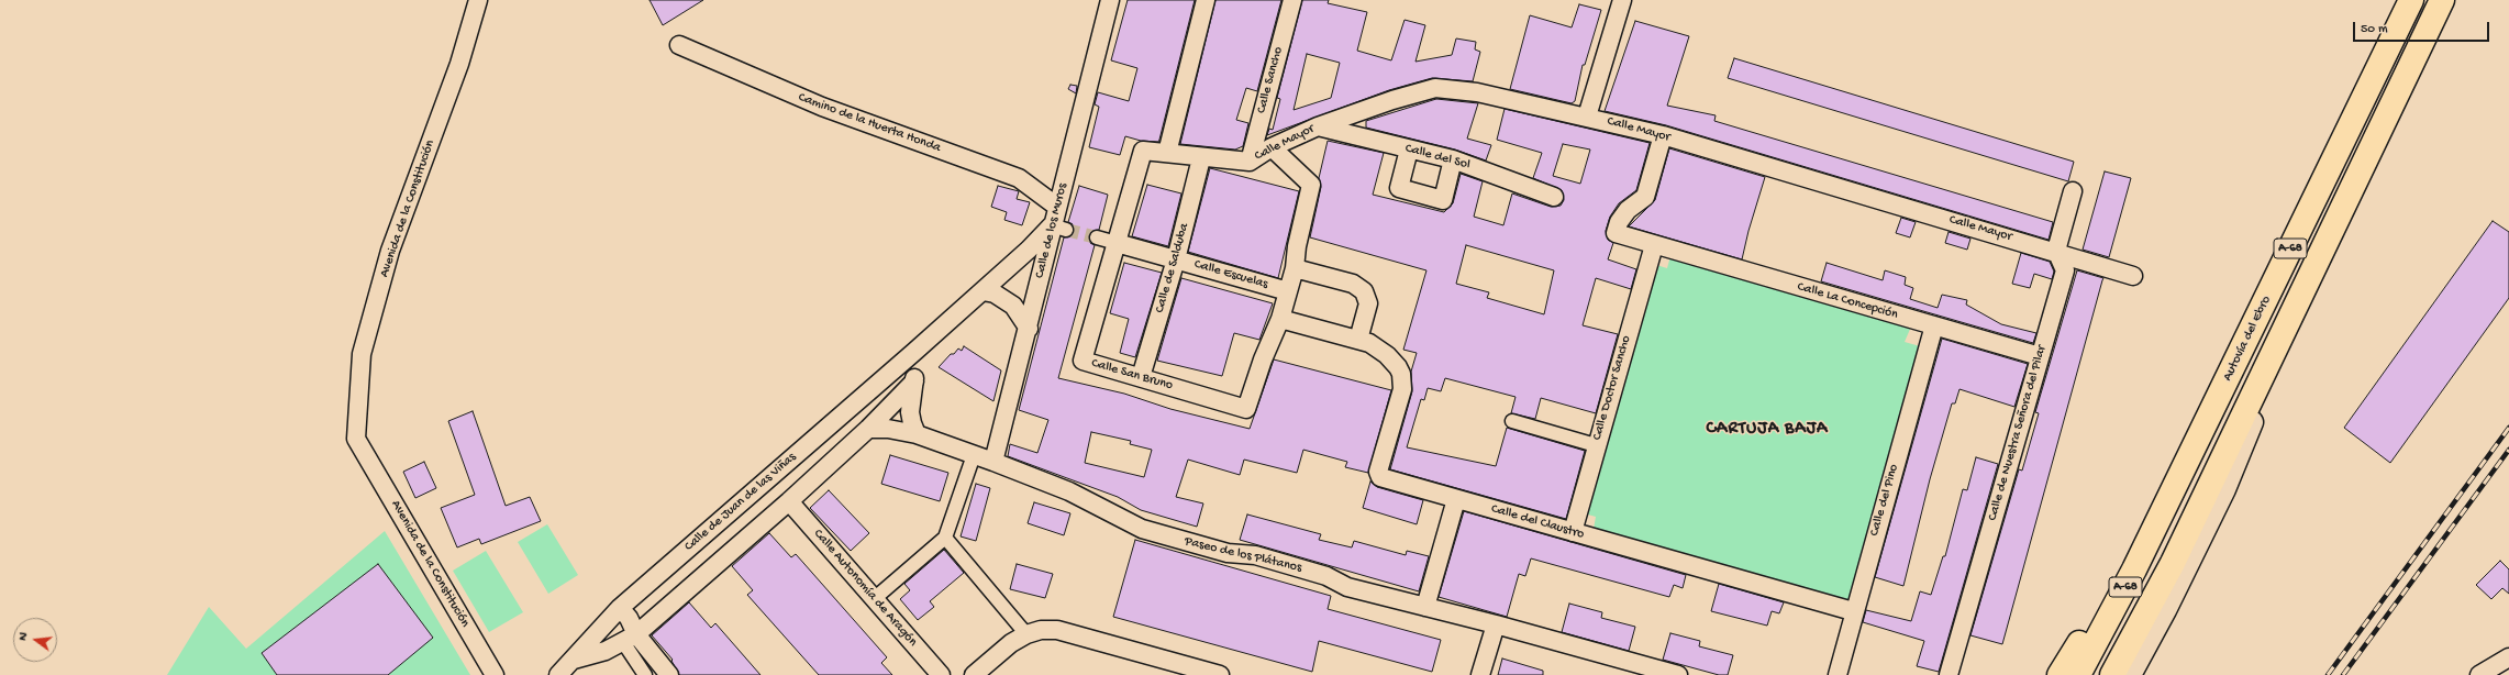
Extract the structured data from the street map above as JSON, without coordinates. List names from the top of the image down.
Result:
{
  "streets": {
    "highway": ["A-68", "Autovía del Ebro"],
    "street": [
      "Calle Sancho",
      "Camino de la Huerta Honda",
      "Calle Mayor",
      "Calle del Sol",
      "Avenida de la Constitución",
      "Calle de los Muros",
      "Calle de Salduba",
      "Calle Escuelas",
      "Calle La Concepción",
      "Calle San Bruno",
      "Calle Doctor Sancho",
      "Calle de Nuestra Señora del Pilar",
      "Calle del Pino",
      "Calle de Juan de las Viñas",
      "Calle del Claustro",
      "Paseo de los Plátanos",
      "Calle Autonomía de Aragón"
    ]
  },
  "crossings": [
    ["Calle Sancho", "Calle Mayor"],
    ["Camino de la Huerta Honda", "Calle de los Muros"],
    ["Calle Mayor", "Calle del Sol"],
    ["Calle Mayor", "Calle de Salduba"],
    ["Calle Mayor", "Calle La Concepción"],
    ["Calle Mayor", "Calle San Bruno"],
    ["Calle Mayor", "Calle de Nuestra Señora del Pilar"],
    ["Calle de los Muros", "Calle de Juan de las Viñas"],
    ["Calle de los Muros", "Paseo de los Plátanos"],
    ["Calle de Salduba", "Calle Escuelas"],
    ["Calle de Salduba", "Calle San Bruno"],
    ["Calle Escuelas", "Calle San Bruno"],
    ["Calle La Concepción", "Calle Doctor Sancho"],
    ["Calle La Concepción", "Calle de Nuestra Señora del Pilar"],
    ["Calle La Concepción", "Calle del Pino"],
    ["Calle Doctor Sancho", "Calle del Claustro"],
    ["Calle del Pino", "Calle del Claustro"],
    ["Calle de Juan de las Viñas", "Paseo de los Plátanos"],
    ["Calle de Juan de las Viñas", "Calle Autonomía de Aragón"]
  ],
  "districts": ["CARTUJA BAJA"],
  "scale_bar": "50 m",
  "north": "left"
}
